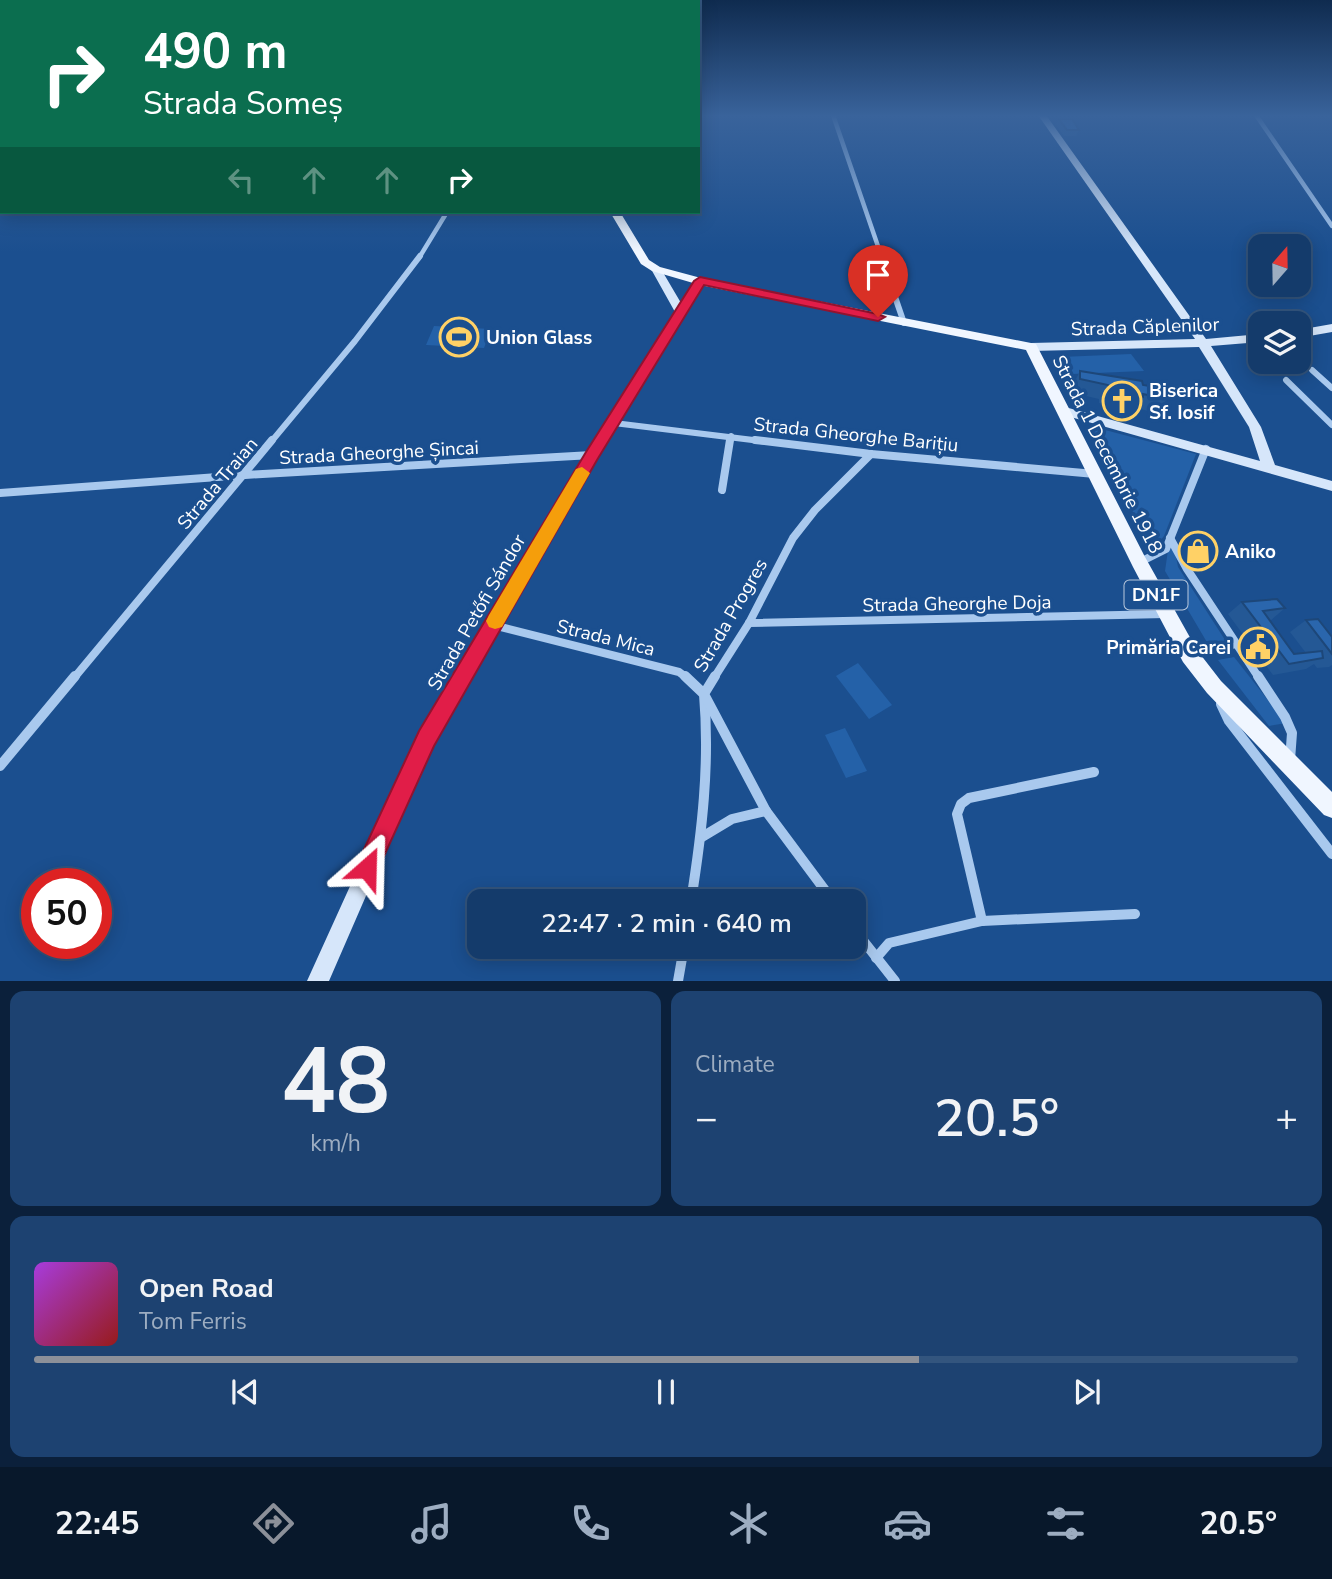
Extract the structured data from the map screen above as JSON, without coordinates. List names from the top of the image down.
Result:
{
  "streets": {
    "main road": [
      "Strada Căplenilor",
      "Strada 1 Decembrie 1918",
      "DN1F",
      "Strada Petőfi Sándor"
    ],
    "street": [
      "Strada Gheorghe Barițiu",
      "Strada Gheorghe Șincai",
      "Strada Traian",
      "Strada Gheorghe Doja",
      "Strada Progres",
      "Strada Mica"
    ]
  },
  "crossings": [
    ["Strada Căplenilor", "Strada 1 Decembrie 1918"],
    ["Strada Gheorghe Barițiu", "Strada 1 Decembrie 1918"],
    ["Strada Gheorghe Barițiu", "Strada Petőfi Sándor"],
    ["Strada Gheorghe Barițiu", "Strada Progres"],
    ["Strada Gheorghe Șincai", "Strada Traian"],
    ["Strada Gheorghe Șincai", "Strada Petőfi Sándor"],
    ["Strada 1 Decembrie 1918", "Strada Gheorghe Doja"],
    ["Strada Gheorghe Doja", "Strada Progres"],
    ["Strada Petőfi Sándor", "Strada Mica"],
    ["Strada Progres", "Strada Mica"]
  ],
  "places": {
    "sports": ["Union Glass"],
    "church": ["Biserica Sf. Iosif"],
    "shop": ["Aniko"],
    "public building": ["Primăria Carei"]
  },
  "north": "top",
  "page": {
    "turn": ["490 m", "Strada Someș"],
    "limit": "50",
    "trip": "22:47 · 2 min · 640 m",
    "tile": [
      ["48", "km/h"],
      "Climate"
    ],
    "heat": ["−", "20.5°", "+"],
    "song": ["Open Road", "Tom Ferris"],
    "tabs": ["22:45", "20.5°"]
  }
}
